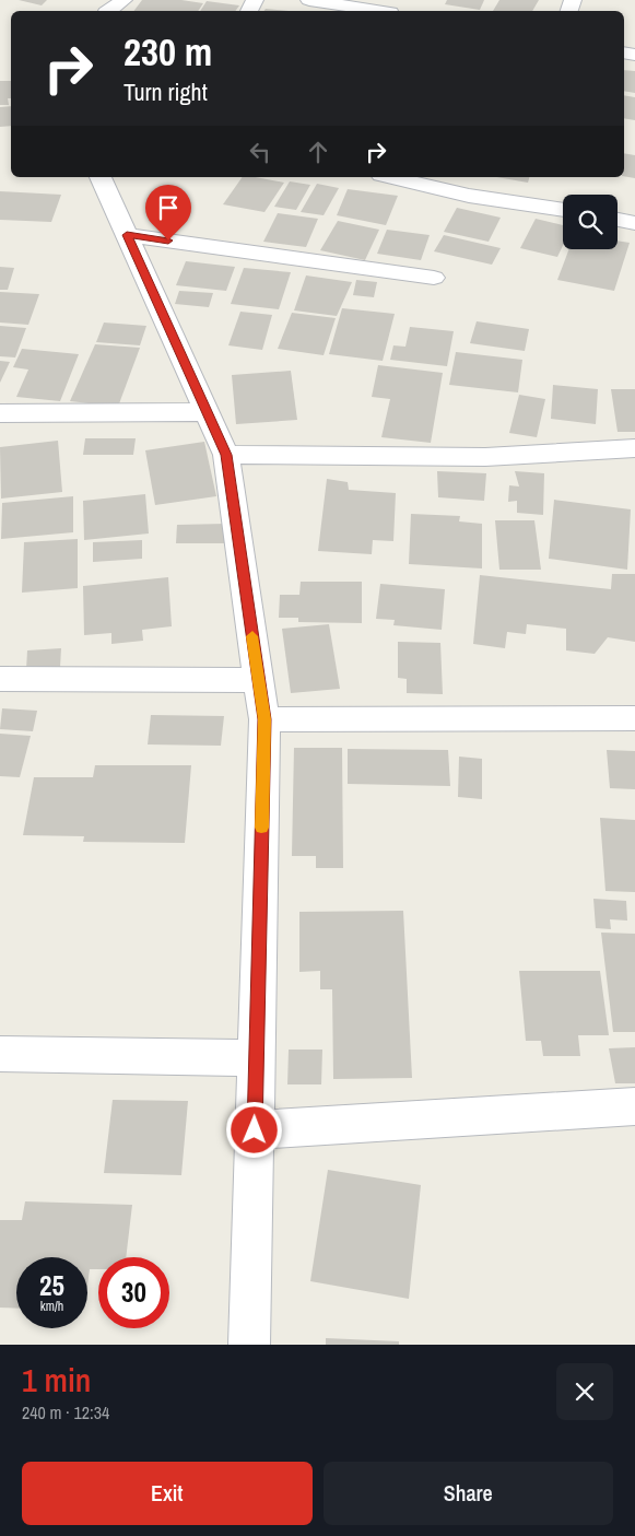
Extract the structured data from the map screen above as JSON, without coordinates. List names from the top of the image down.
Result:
{
  "page": {
    "turn": ["230 m", "Turn right"],
    "speed": "25 km/h",
    "limit": "30",
    "heading": ["1 min", "240 m · 12:34"],
    "buttons": ["Exit", "Share"]
  }
}
